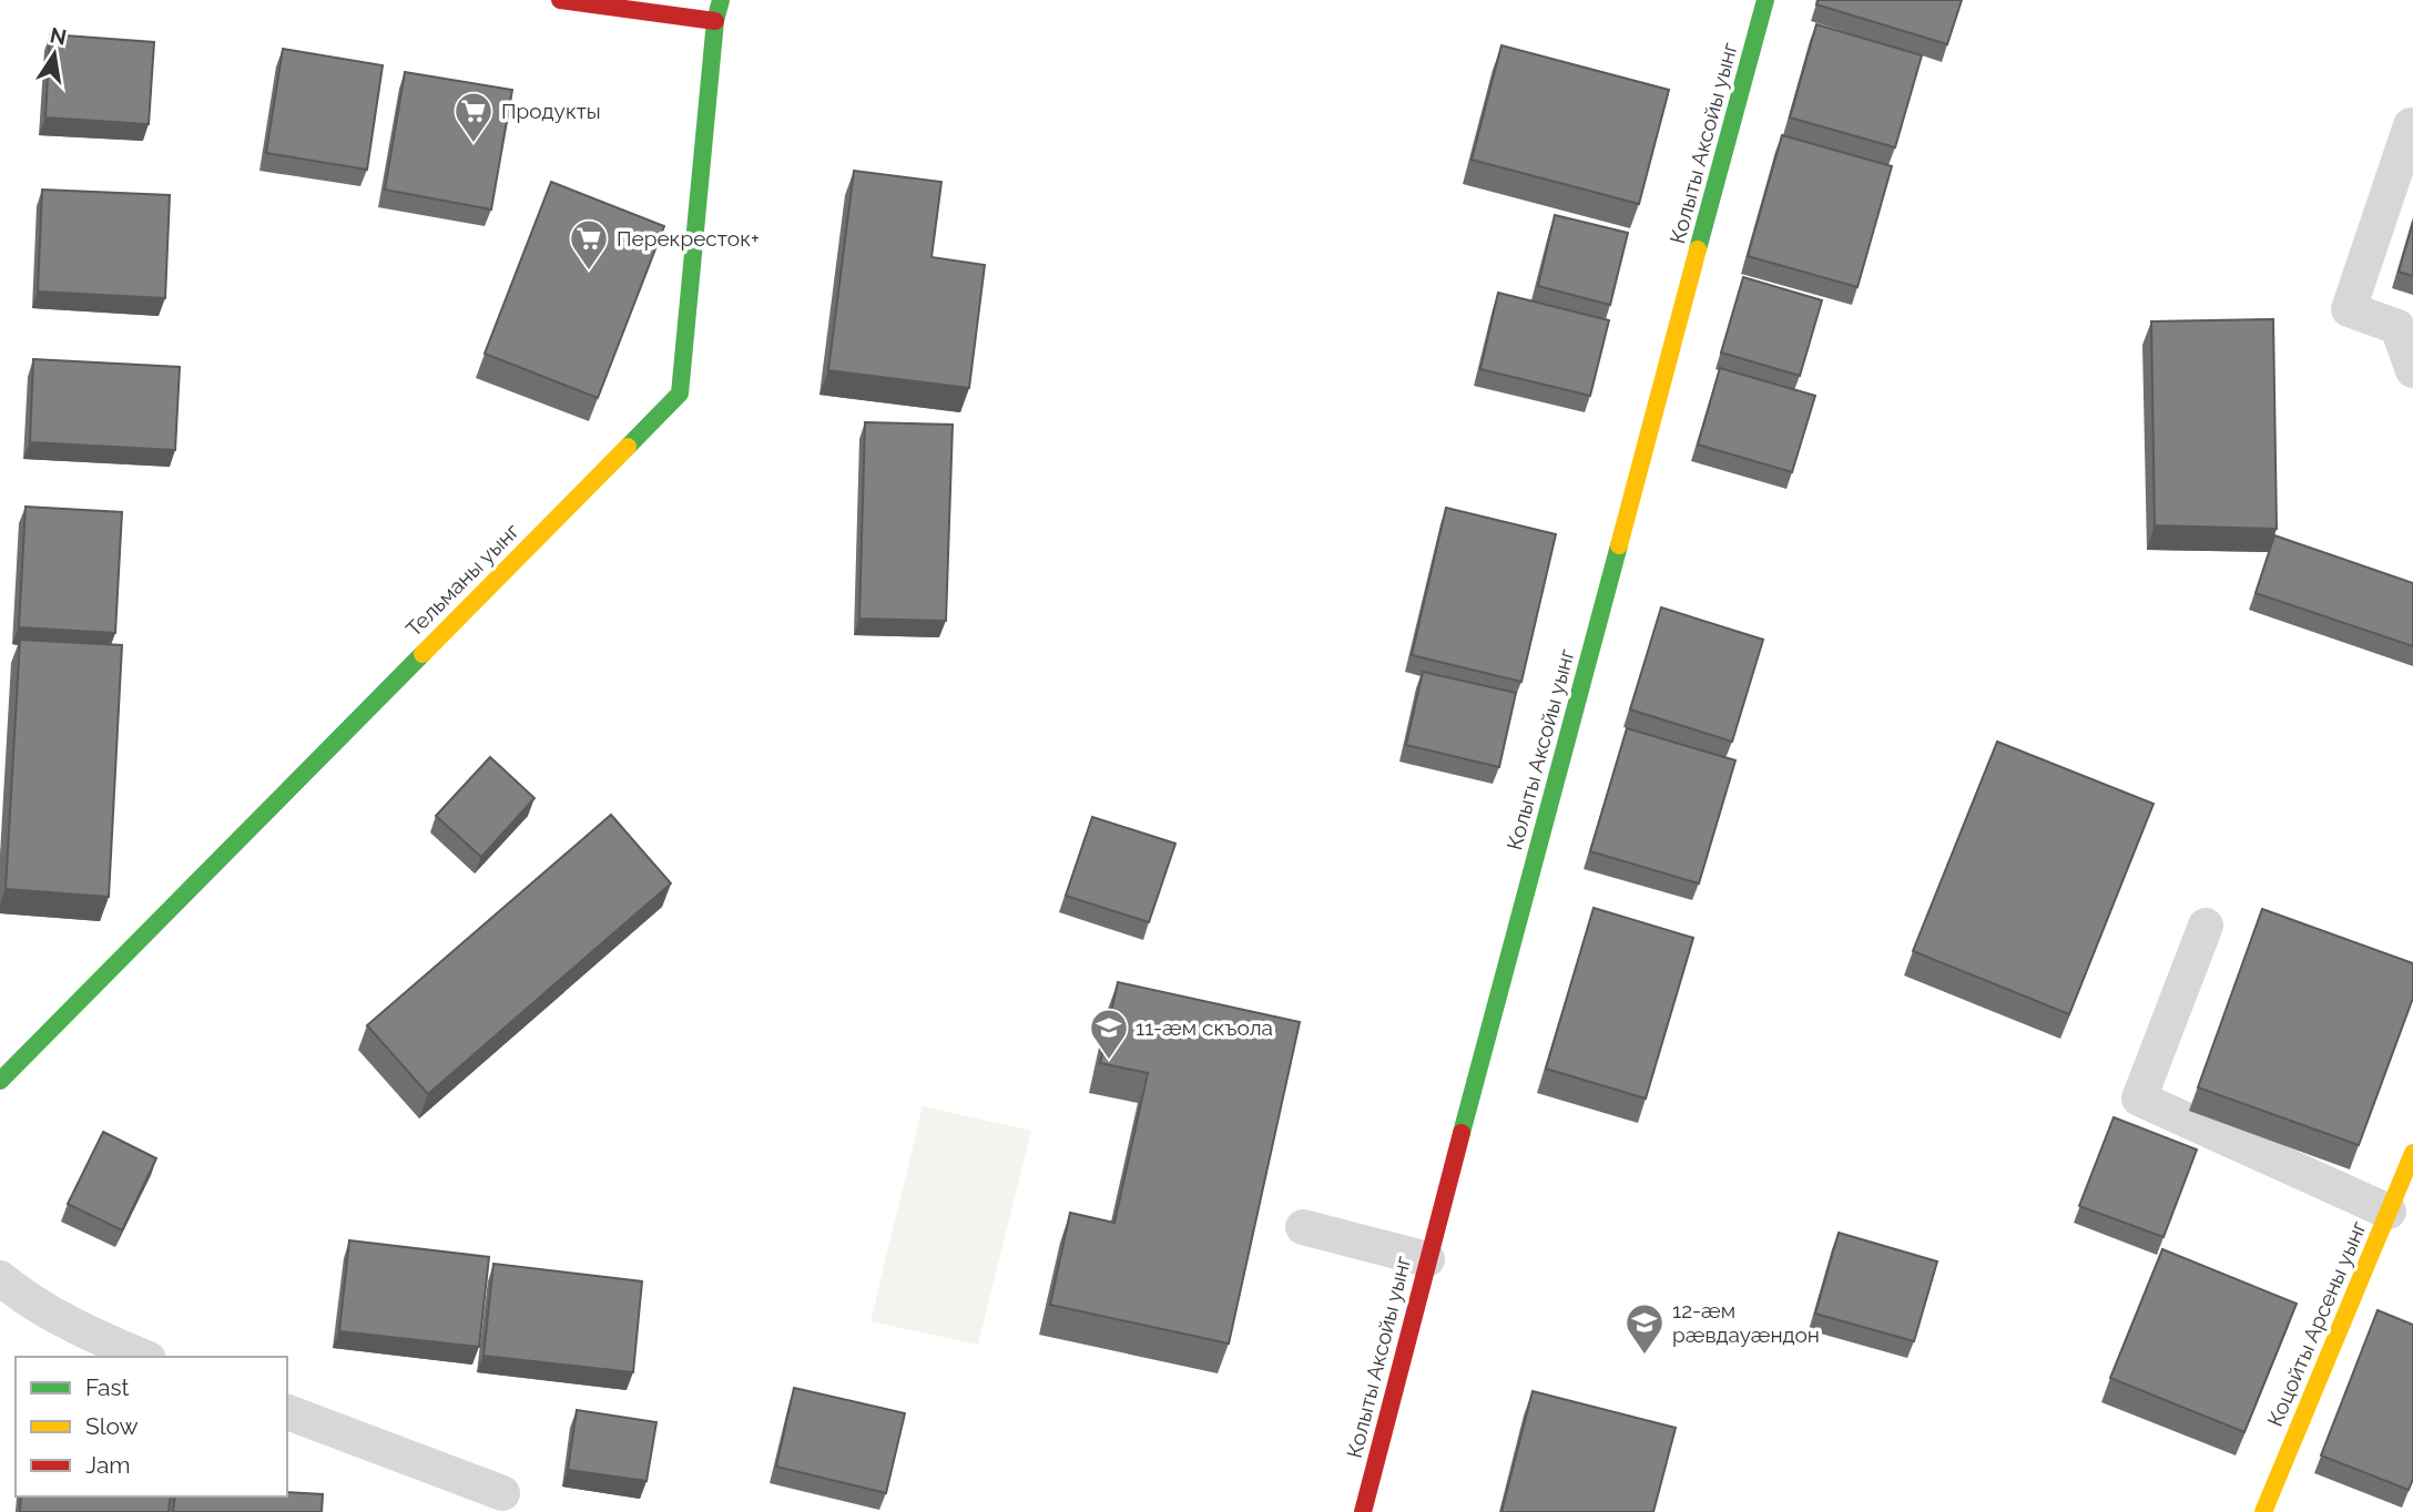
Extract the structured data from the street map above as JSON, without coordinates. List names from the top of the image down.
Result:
{
  "streets": {
    "street": ["Колыты Аксойы уынг", "Тельманы уынг", "Коцойты Арсены уынг"]
  },
  "places": {
    "supermarket": ["Продукты", "Перекресток+"],
    "school or university": ["11-æм скъола", "12-æм рӕвдауӕндон"]
  },
  "legend": ["Fast", "Slow", "Jam"],
  "north": "top"
}
